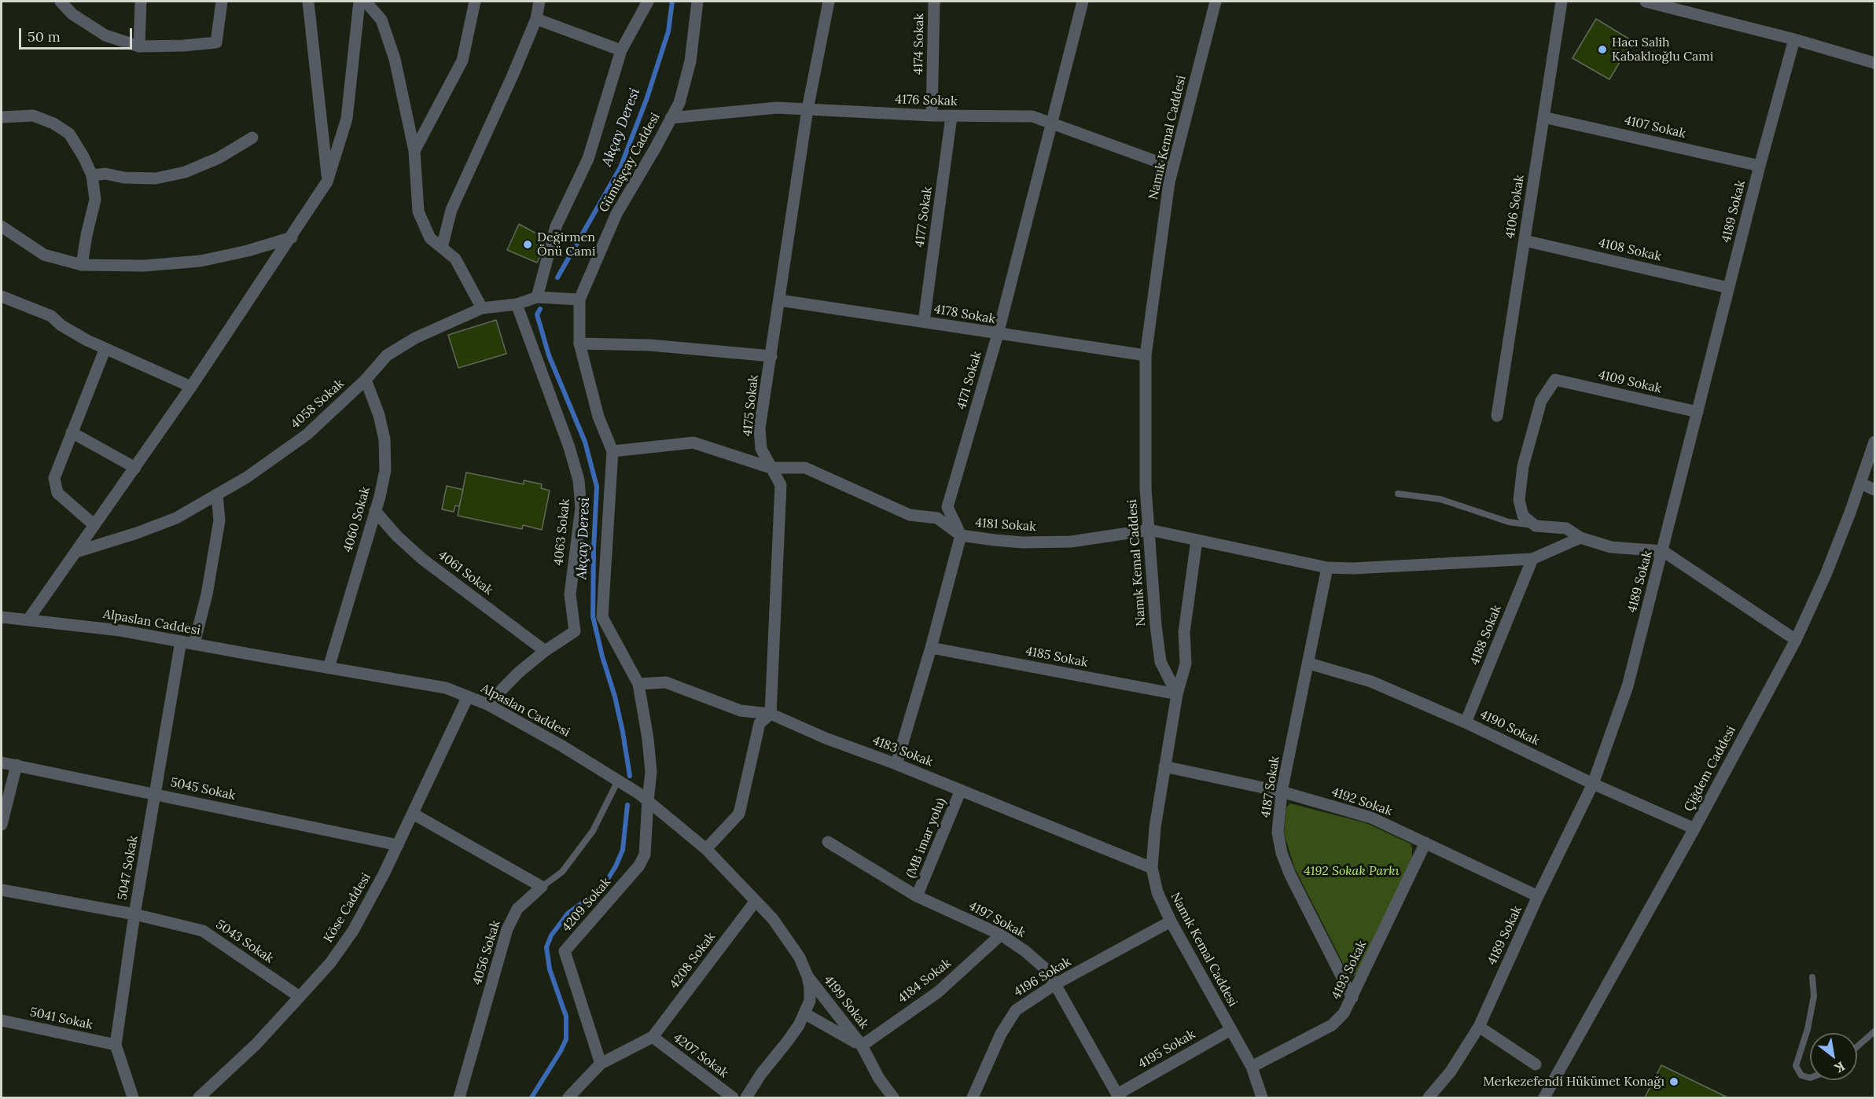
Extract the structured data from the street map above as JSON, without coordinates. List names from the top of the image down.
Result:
{
  "streets": {
    "street": [
      "4174 Sokak",
      "4176 Sokak",
      "4107 Sokak",
      "Namık Kemal Caddesi",
      "Gümüşçay Caddesi",
      "4106 Sokak",
      "4189 Sokak",
      "4177 Sokak",
      "4108 Sokak",
      "4178 Sokak",
      "4171 Sokak",
      "4109 Sokak",
      "4058 Sokak",
      "4175 Sokak",
      "4060 Sokak",
      "4181 Sokak",
      "4063 Sokak",
      "4061 Sokak",
      "Alpaslan Caddesi",
      "4188 Sokak",
      "4185 Sokak",
      "4190 Sokak",
      "4183 Sokak",
      "Çiğdem Caddesi",
      "4187 Sokak",
      "5045 Sokak",
      "4192 Sokak",
      "(MB imar yolu)",
      "5047 Sokak",
      "4209 Sokak",
      "Köse Caddesi",
      "4197 Sokak",
      "5043 Sokak",
      "4056 Sokak",
      "4208 Sokak",
      "4193 Sokak",
      "4196 Sokak",
      "4184 Sokak",
      "4199 Sokak",
      "5041 Sokak",
      "4195 Sokak",
      "4207 Sokak"
    ]
  },
  "crossings": [
    ["4174 Sokak", "4176 Sokak"],
    ["4176 Sokak", "Namık Kemal Caddesi"],
    ["4176 Sokak", "Gümüşçay Caddesi"],
    ["4176 Sokak", "4177 Sokak"],
    ["4176 Sokak", "4171 Sokak"],
    ["4176 Sokak", "4175 Sokak"],
    ["4107 Sokak", "4106 Sokak"],
    ["4107 Sokak", "4189 Sokak"],
    ["Namık Kemal Caddesi", "4178 Sokak"],
    ["Namık Kemal Caddesi", "4181 Sokak"],
    ["Namık Kemal Caddesi", "4185 Sokak"],
    ["Namık Kemal Caddesi", "4183 Sokak"],
    ["Namık Kemal Caddesi", "4192 Sokak"],
    ["Namık Kemal Caddesi", "4193 Sokak"],
    ["Namık Kemal Caddesi", "4196 Sokak"],
    ["Namık Kemal Caddesi", "4195 Sokak"],
    ["Gümüşçay Caddesi", "4058 Sokak"],
    ["Gümüşçay Caddesi", "4181 Sokak"],
    ["Gümüşçay Caddesi", "Alpaslan Caddesi"],
    ["Gümüşçay Caddesi", "4183 Sokak"],
    ["Gümüşçay Caddesi", "4209 Sokak"],
    ["4106 Sokak", "4108 Sokak"],
    ["4189 Sokak", "4108 Sokak"],
    ["4189 Sokak", "4109 Sokak"],
    ["4189 Sokak", "4190 Sokak"],
    ["4189 Sokak", "4192 Sokak"],
    ["4177 Sokak", "4178 Sokak"],
    ["4178 Sokak", "4171 Sokak"],
    ["4178 Sokak", "4175 Sokak"],
    ["4171 Sokak", "4181 Sokak"],
    ["4058 Sokak", "4060 Sokak"],
    ["4058 Sokak", "4063 Sokak"],
    ["4175 Sokak", "4181 Sokak"],
    ["4175 Sokak", "4183 Sokak"],
    ["4060 Sokak", "4061 Sokak"],
    ["4060 Sokak", "Alpaslan Caddesi"],
    ["4181 Sokak", "4188 Sokak"],
    ["4181 Sokak", "4187 Sokak"],
    ["4063 Sokak", "4061 Sokak"],
    ["4063 Sokak", "Alpaslan Caddesi"],
    ["Alpaslan Caddesi", "5047 Sokak"],
    ["Alpaslan Caddesi", "4209 Sokak"],
    ["Alpaslan Caddesi", "Köse Caddesi"],
    ["Alpaslan Caddesi", "4208 Sokak"],
    ["Alpaslan Caddesi", "4199 Sokak"],
    ["4188 Sokak", "4190 Sokak"],
    ["4190 Sokak", "Çiğdem Caddesi"],
    ["4190 Sokak", "4187 Sokak"],
    ["4183 Sokak", "(MB imar yolu)"],
    ["4187 Sokak", "4192 Sokak"],
    ["4187 Sokak", "4193 Sokak"],
    ["5045 Sokak", "5047 Sokak"],
    ["5045 Sokak", "Köse Caddesi"],
    ["4192 Sokak", "4193 Sokak"],
    ["(MB imar yolu)", "4197 Sokak"],
    ["5047 Sokak", "5043 Sokak"],
    ["5047 Sokak", "5041 Sokak"],
    ["4209 Sokak", "4207 Sokak"],
    ["Köse Caddesi", "5043 Sokak"],
    ["4197 Sokak", "4196 Sokak"],
    ["4197 Sokak", "4184 Sokak"],
    ["4197 Sokak", "4195 Sokak"],
    ["4208 Sokak", "4207 Sokak"],
    ["4184 Sokak", "4199 Sokak"]
  ],
  "water": ["Akçay Deresi"],
  "parks": ["4192 Sokak Parkı"],
  "places": ["Hacı Salih Kabaklıoğlu Cami", "Değirmen Önü Cami", "Merkezefendi Hükümet Konağı"],
  "scale_bar": "50 m",
  "north": "bottom right"
}
